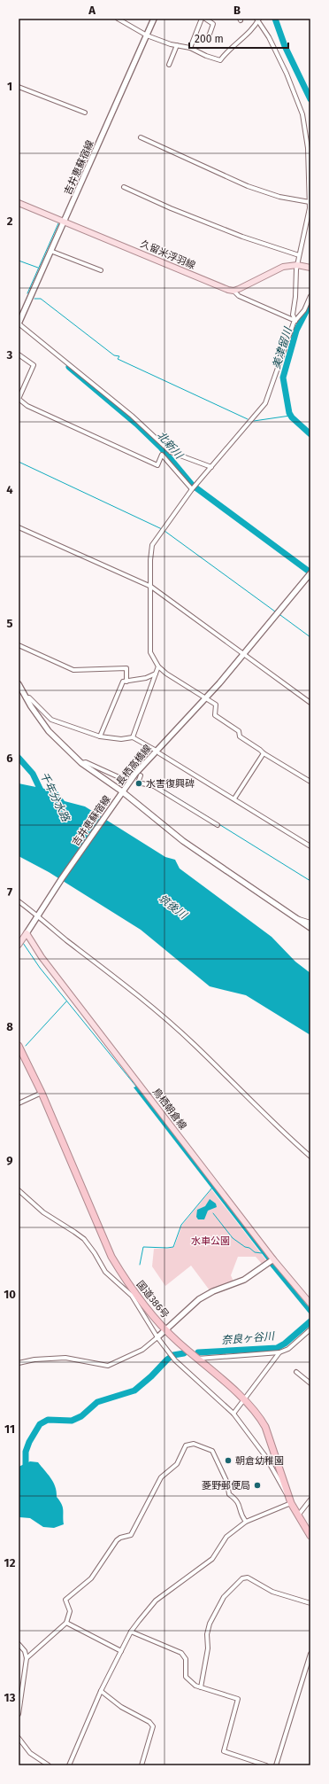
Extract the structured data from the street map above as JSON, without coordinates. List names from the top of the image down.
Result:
{
  "streets": {
    "highway": ["国道386号"],
    "main road": [
      "吉井恵蘇宿線",
      "久留米浮羽線",
      "長栖高橋線",
      "鳥栖朝倉線"
    ]
  },
  "crossings": [
    ["吉井恵蘇宿線", "久留米浮羽線"],
    ["吉井恵蘇宿線", "長栖高橋線"],
    ["吉井恵蘇宿線", "鳥栖朝倉線"]
  ],
  "water": [
    "美津留川",
    "北新川",
    "千年分水路",
    "筑後川",
    "奈良ヶ谷川"
  ],
  "parks": ["水車公園"],
  "places": ["水害復興碑", "朝倉幼稚園", "菱野郵便局"],
  "scale_bar": "200 m",
  "grid": {
    "columns": ["A", "B"],
    "rows": [
      "1",
      "2",
      "3",
      "4",
      "5",
      "6",
      "7",
      "8",
      "9",
      "10",
      "11",
      "12",
      "13"
    ]
  }
}
